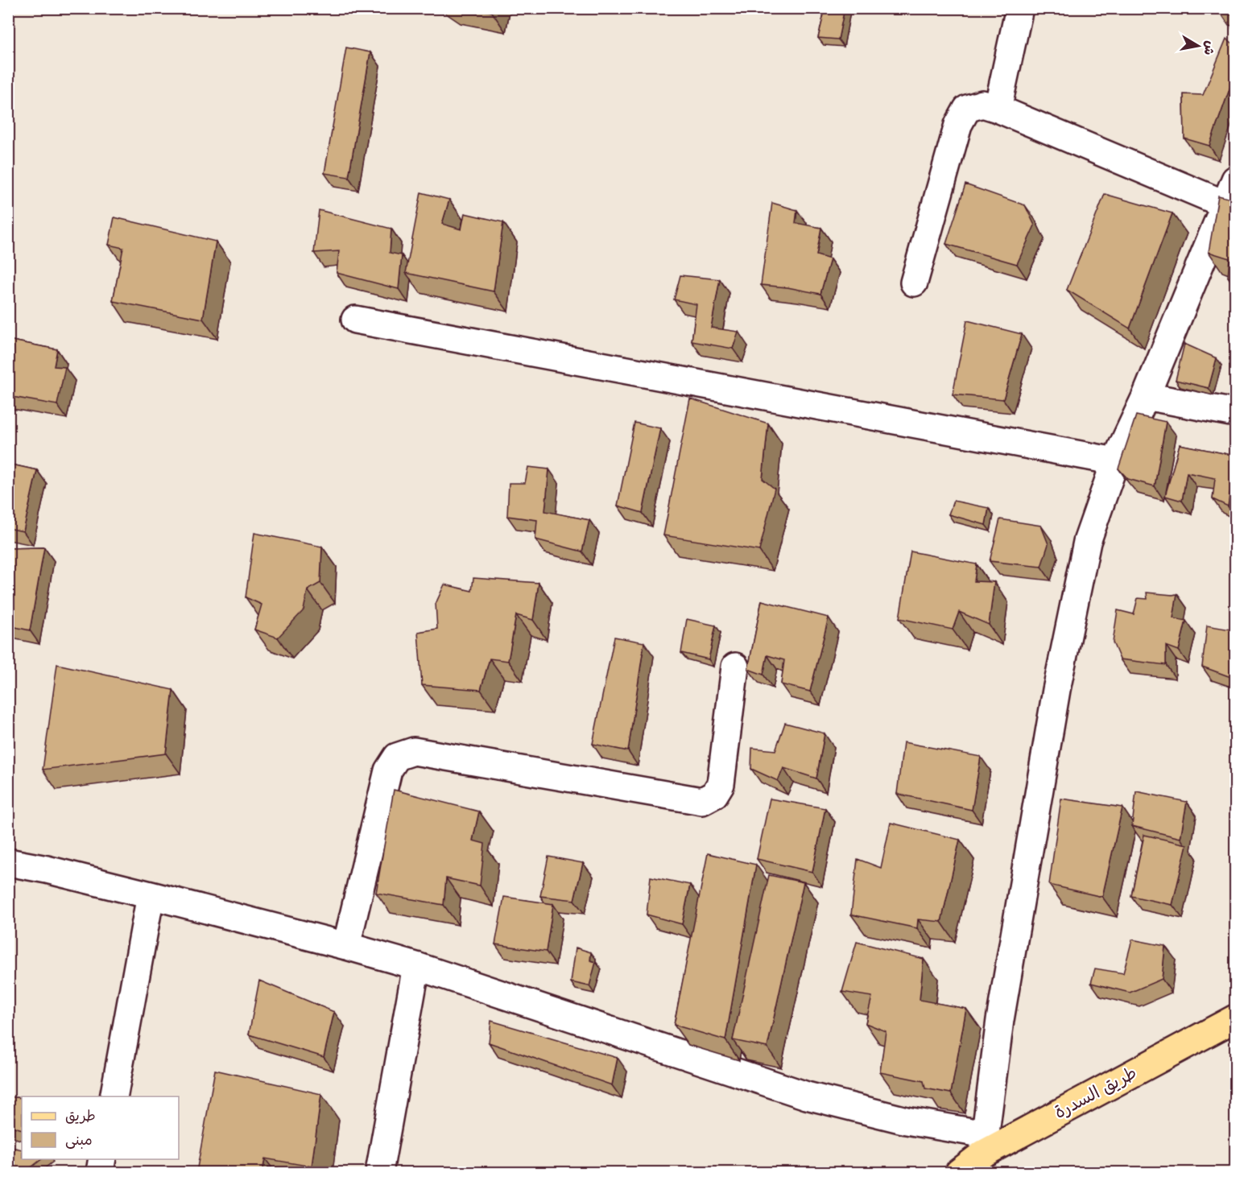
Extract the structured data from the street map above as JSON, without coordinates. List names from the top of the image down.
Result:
{
  "streets": {
    "main road": ["طريق السدرة"]
  },
  "legend": ["طريق", "مبنى"],
  "north": "right"
}
